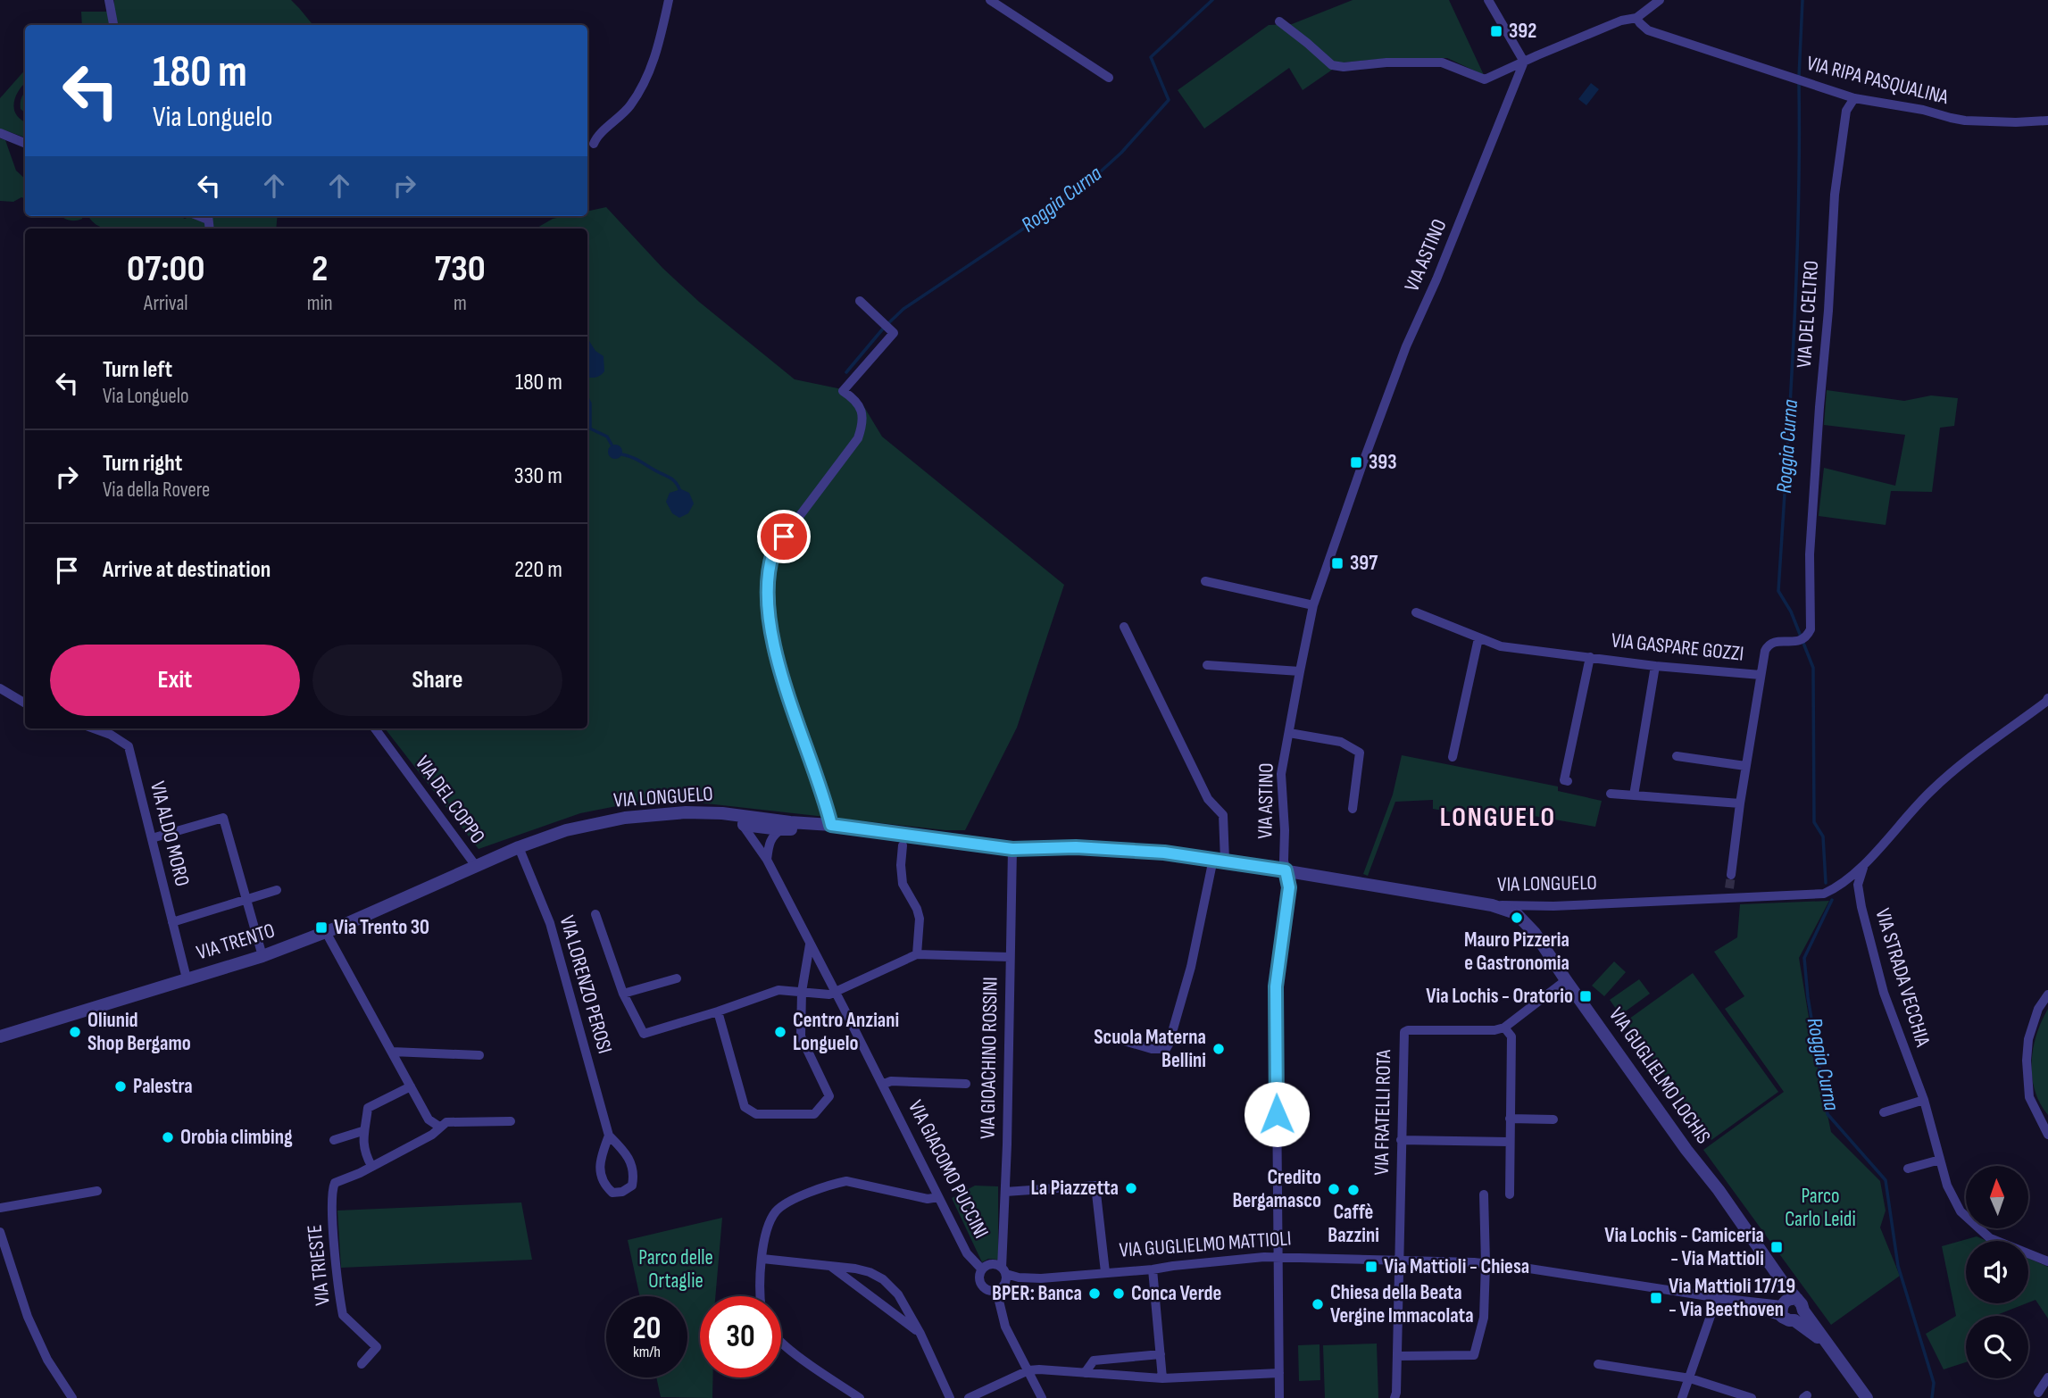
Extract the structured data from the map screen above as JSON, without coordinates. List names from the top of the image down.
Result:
{
  "streets": {
    "street": [
      "VIA RIPA PASQUALINA",
      "VIA ASTINO",
      "VIA DEL CELTRO",
      "VIA GASPARE GOZZI",
      "VIA LONGUELO",
      "VIA DEL COPPO",
      "VIA ALDO MORO",
      "VIA TRENTO",
      "VIA STRADA VECCHIA",
      "VIA LORENZO PEROSI",
      "VIA GIOACHINO ROSSINI",
      "VIA GUGLIELMO LOCHIS",
      "VIA FRATELLI ROTA",
      "VIA GIACOMO PUCCINI",
      "VIA GUGLIELMO MATTIOLI",
      "VIA TRIESTE"
    ]
  },
  "crossings": [
    ["VIA RIPA PASQUALINA", "VIA DEL CELTRO"],
    ["VIA ASTINO", "VIA LONGUELO"],
    ["VIA ASTINO", "VIA GUGLIELMO MATTIOLI"],
    ["VIA DEL CELTRO", "VIA GASPARE GOZZI"],
    ["VIA LONGUELO", "VIA DEL COPPO"],
    ["VIA LONGUELO", "VIA TRENTO"],
    ["VIA LONGUELO", "VIA STRADA VECCHIA"],
    ["VIA LONGUELO", "VIA LORENZO PEROSI"],
    ["VIA LONGUELO", "VIA GIOACHINO ROSSINI"],
    ["VIA LONGUELO", "VIA GUGLIELMO LOCHIS"],
    ["VIA LONGUELO", "VIA GIACOMO PUCCINI"],
    ["VIA DEL COPPO", "VIA TRENTO"],
    ["VIA ALDO MORO", "VIA TRENTO"],
    ["VIA GIOACHINO ROSSINI", "VIA GIACOMO PUCCINI"],
    ["VIA GIOACHINO ROSSINI", "VIA GUGLIELMO MATTIOLI"],
    ["VIA GUGLIELMO LOCHIS", "VIA GUGLIELMO MATTIOLI"],
    ["VIA FRATELLI ROTA", "VIA GUGLIELMO MATTIOLI"],
    ["VIA GIACOMO PUCCINI", "VIA GUGLIELMO MATTIOLI"]
  ],
  "districts": ["LONGUELO"],
  "water": ["Roggia Curna"],
  "parks": ["Parco Carlo Leidi", "Parco delle Ortaglie"],
  "places": {
    "transit": [
      "392",
      "393",
      "397",
      "Via Trento 30",
      "Via Lochis - Oratorio",
      "Via Lochis - Camiceria - Via Mattioli",
      "Via Mattioli - Chiesa",
      "Via Mattioli 17/19 - Via Beethoven"
    ],
    "other": [
      "Mauro Pizzeria e Gastronomia",
      "Oliunid Shop Bergamo",
      "Centro Anziani Longuelo",
      "Scuola Materna Bellini",
      "Palestra",
      "Orobia climbing",
      "La Piazzetta",
      "Credito Bergamasco",
      "Caffè Bazzini",
      "BPER: Banca",
      "Conca Verde",
      "Chiesa della Beata Vergine Immacolata"
    ]
  },
  "north": "top",
  "page": {
    "turn": ["180 m", "Via Longuelo"],
    "eta": [
      "07:00",
      "Arrival",
      "2",
      "min",
      "730",
      "m"
    ],
    "list": [
      {
        "name": "Turn left",
        "note": "Via Longuelo",
        "value": "180 m"
      },
      {
        "name": "Turn right",
        "note": "Via della Rovere",
        "value": "330 m"
      },
      {
        "name": "Arrive at destination",
        "value": "220 m"
      }
    ],
    "buttons": ["Exit", "Share"],
    "speed": "20 km/h",
    "limit": "30"
  }
}
